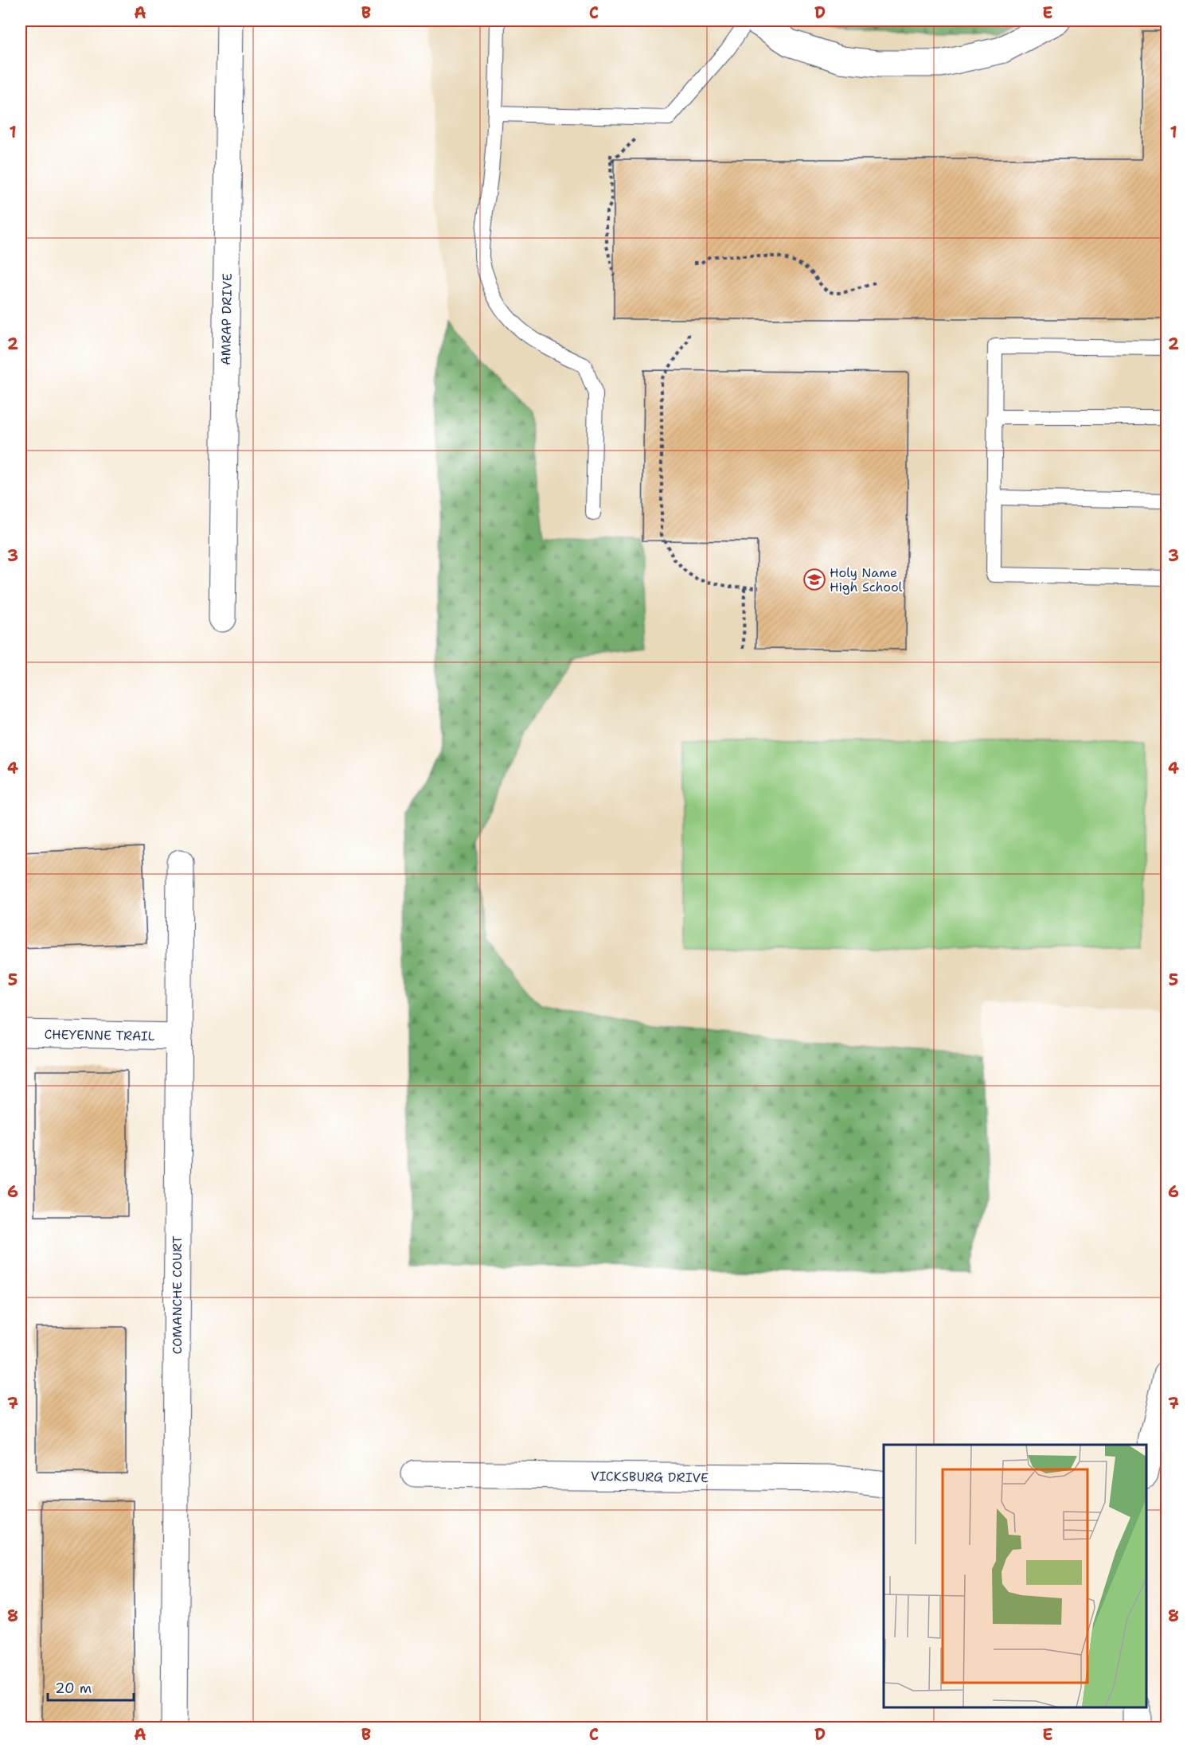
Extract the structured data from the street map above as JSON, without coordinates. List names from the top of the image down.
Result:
{
  "streets": {
    "street": [
      "AMRAP DRIVE",
      "CHEYENNE TRAIL",
      "COMANCHE COURT",
      "VICKSBURG DRIVE"
    ]
  },
  "crossings": [
    ["CHEYENNE TRAIL", "COMANCHE COURT"]
  ],
  "places": {
    "school or university": ["Holy Name High School"]
  },
  "scale_bar": "20 m",
  "grid": {
    "columns": [
      "A",
      "B",
      "C",
      "D",
      "E"
    ],
    "rows": [
      "1",
      "2",
      "3",
      "4",
      "5",
      "6",
      "7",
      "8"
    ]
  }
}
